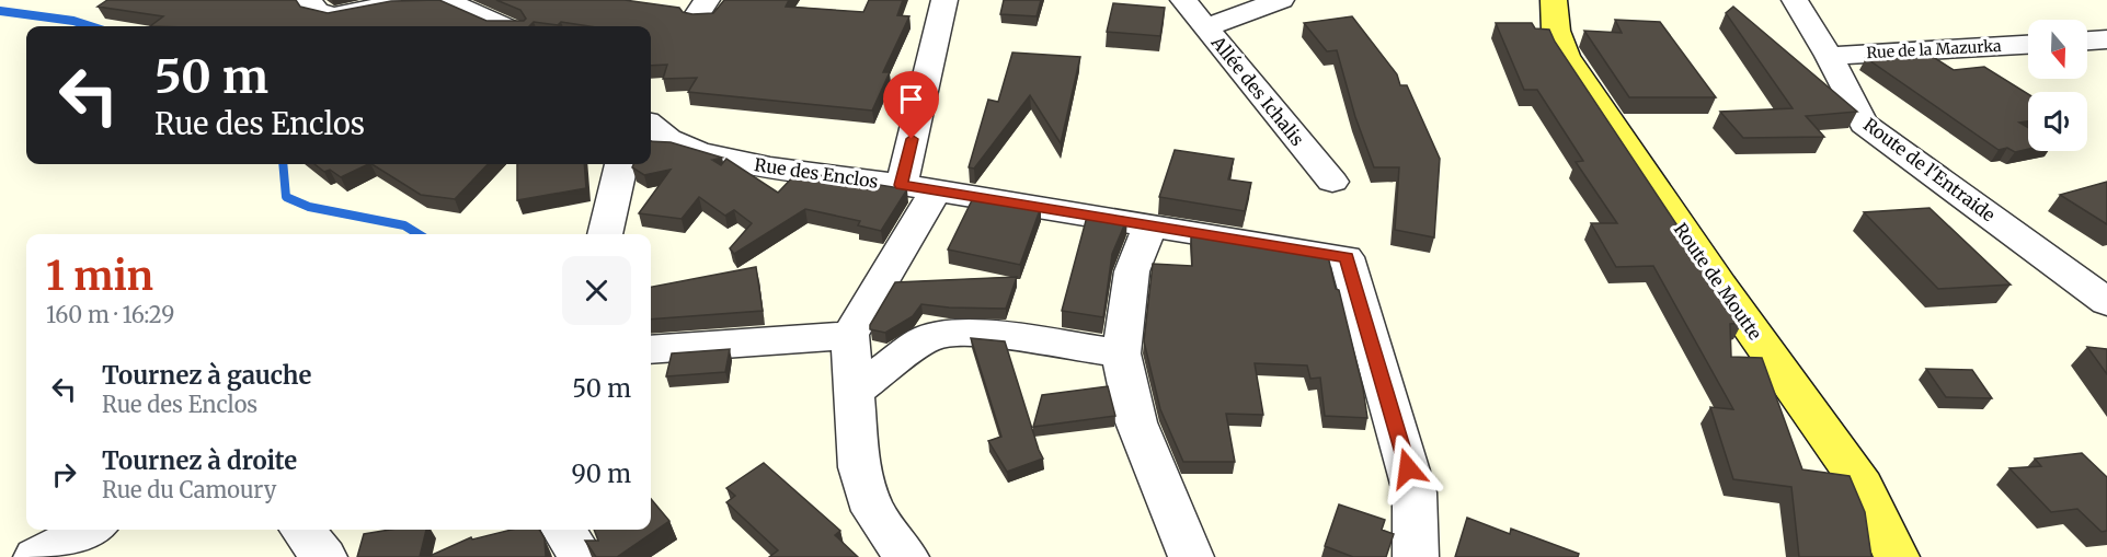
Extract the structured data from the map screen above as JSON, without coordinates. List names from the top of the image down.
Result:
{
  "streets": {
    "main road": ["Route de Moutte"],
    "street": [
      "Rue de la Mazurka",
      "Allée des Ichalis",
      "Route de l'Entraide",
      "Rue des Enclos"
    ]
  },
  "crossings": [
    ["Rue de la Mazurka", "Route de l'Entraide"]
  ],
  "north": "bottom",
  "page": {
    "turn": ["50 m", "Rue des Enclos"],
    "heading": ["1 min", "160 m · 16:29"],
    "list": [
      {
        "name": "Tournez à gauche",
        "note": "Rue des Enclos",
        "value": "50 m"
      },
      {
        "name": "Tournez à droite",
        "note": "Rue du Camoury",
        "value": "90 m"
      }
    ]
  }
}
